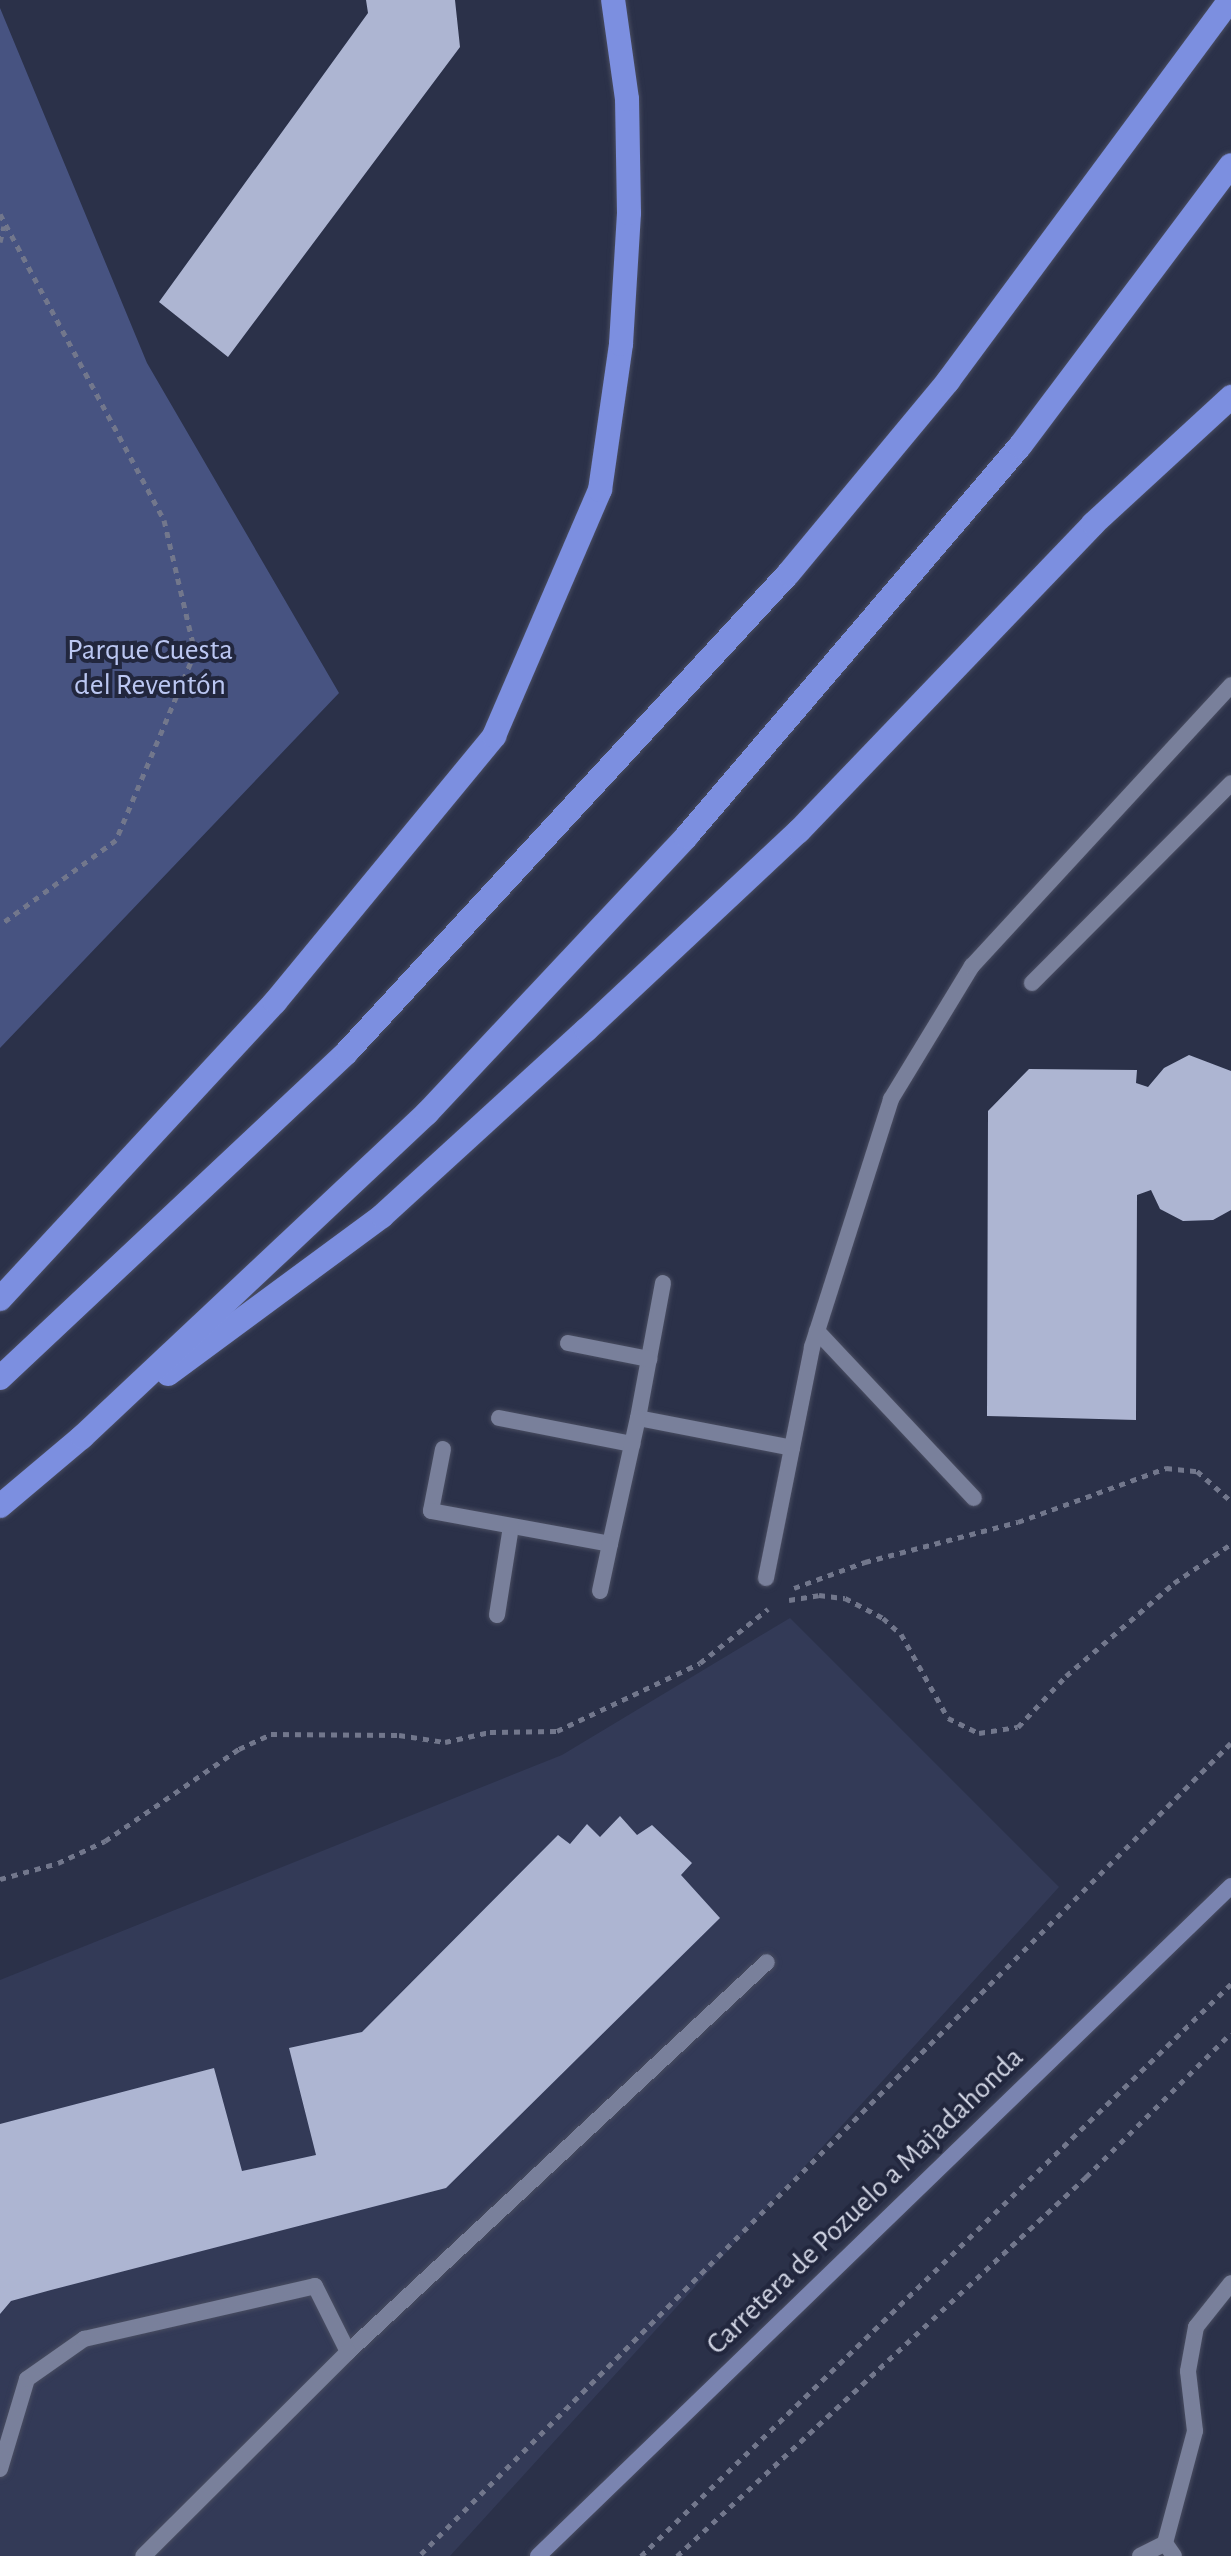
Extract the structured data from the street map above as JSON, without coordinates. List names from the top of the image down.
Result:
{
  "streets": {
    "street": ["Carretera de Pozuelo a Majadahonda"]
  },
  "parks": ["Parque Cuesta del Reventón"]
}
